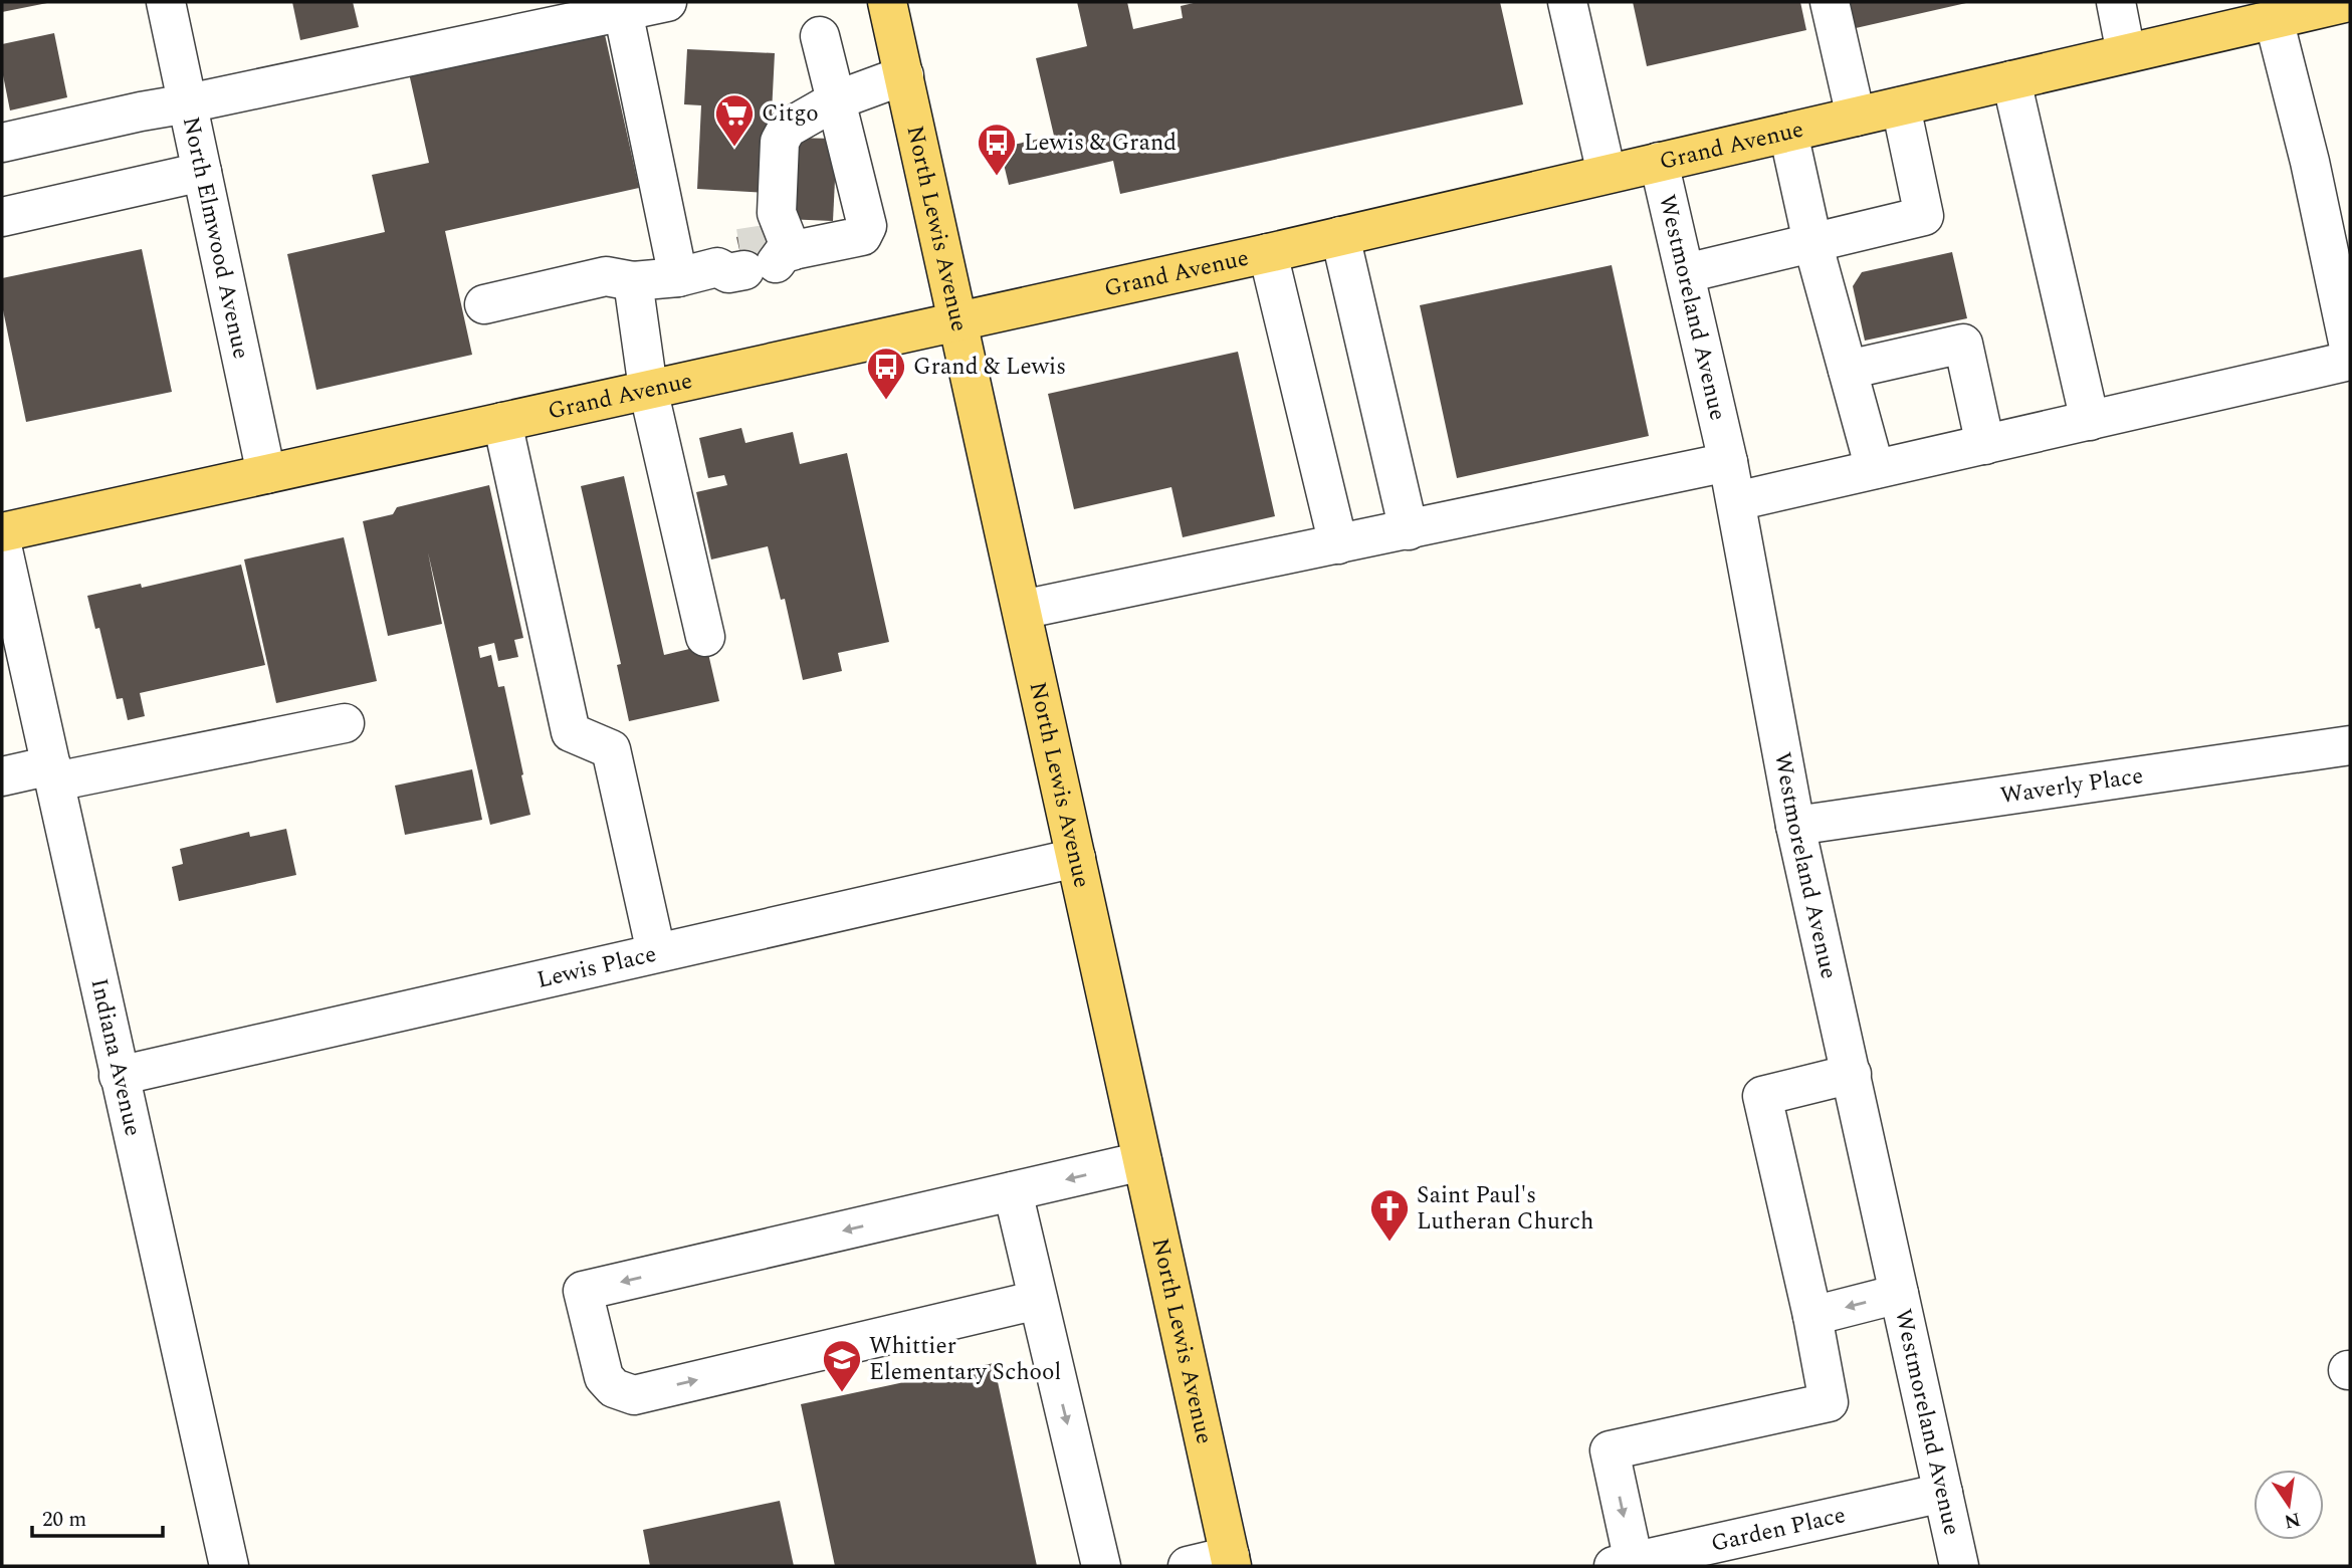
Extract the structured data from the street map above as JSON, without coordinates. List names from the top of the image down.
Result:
{
  "streets": {
    "main road": ["Grand Avenue", "North Lewis Avenue"],
    "street": [
      "North Elmwood Avenue",
      "Westmoreland Avenue",
      "Waverly Place",
      "Lewis Place",
      "Indiana Avenue",
      "Garden Place"
    ]
  },
  "crossings": [
    ["Grand Avenue", "North Lewis Avenue"],
    ["Grand Avenue", "North Elmwood Avenue"],
    ["Grand Avenue", "Westmoreland Avenue"],
    ["North Lewis Avenue", "Lewis Place"],
    ["Westmoreland Avenue", "Waverly Place"],
    ["Westmoreland Avenue", "Garden Place"],
    ["Lewis Place", "Indiana Avenue"]
  ],
  "places": {
    "supermarket": ["Citgo"],
    "bus stop": ["Lewis & Grand", "Grand & Lewis"],
    "church": ["Saint Paul's Lutheran Church"],
    "school or university": ["Whittier Elementary School"]
  },
  "scale_bar": "20 m",
  "north": "bottom"
}
